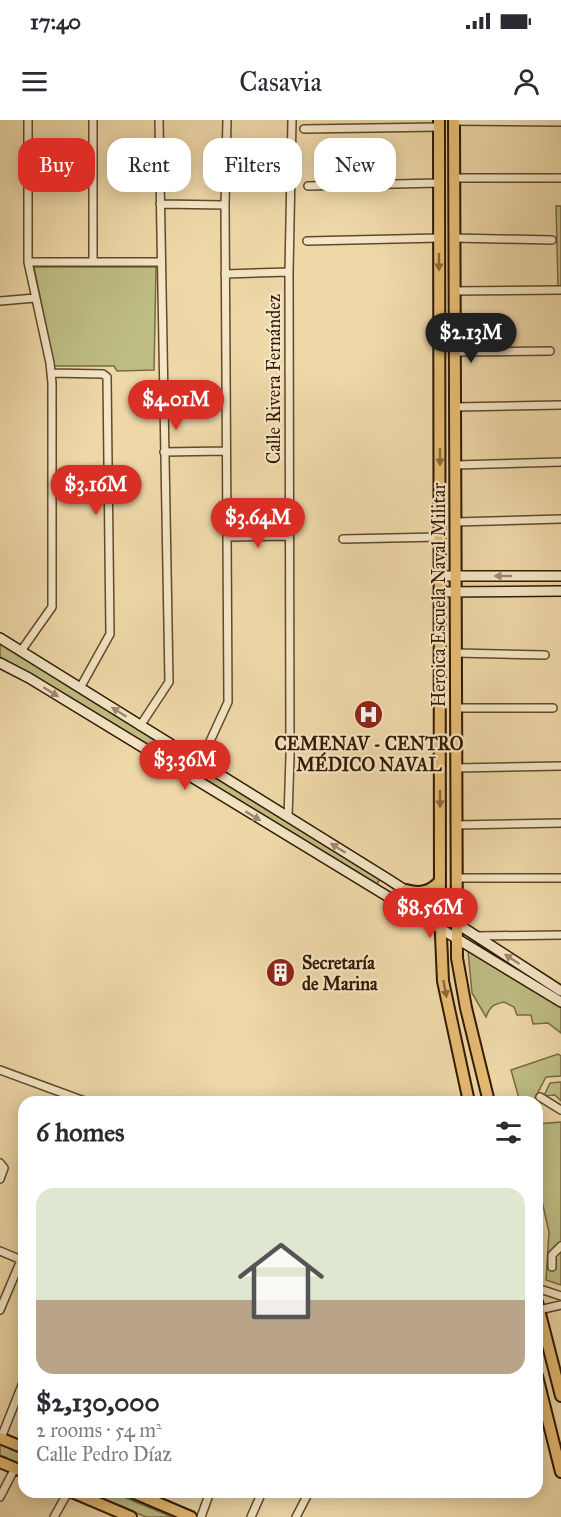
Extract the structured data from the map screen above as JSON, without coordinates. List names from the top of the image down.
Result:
{
  "streets": {
    "main road": ["Heroica Escuela Naval Militar"],
    "street": ["Calle Rivera Fernández"]
  },
  "places": {
    "hospital": ["CEMENAV - CENTRO MÉDICO NAVAL"],
    "building": ["Secretaría de Marina"]
  },
  "page": {
    "status": "17:40",
    "header": "Casavia",
    "chip": [
      "Buy",
      "Rent",
      "Filters",
      "New"
    ],
    "price": [
      "$2.13M",
      "$4.01M",
      "$3.16M",
      "$3.64M",
      "$3.36M",
      "$8.56M"
    ],
    "heading": "6 homes",
    "list": [
      {
        "name": "$2,130,000",
        "note": "2 rooms · 54 m² · Calle Pedro Díaz"
      }
    ]
  }
}
